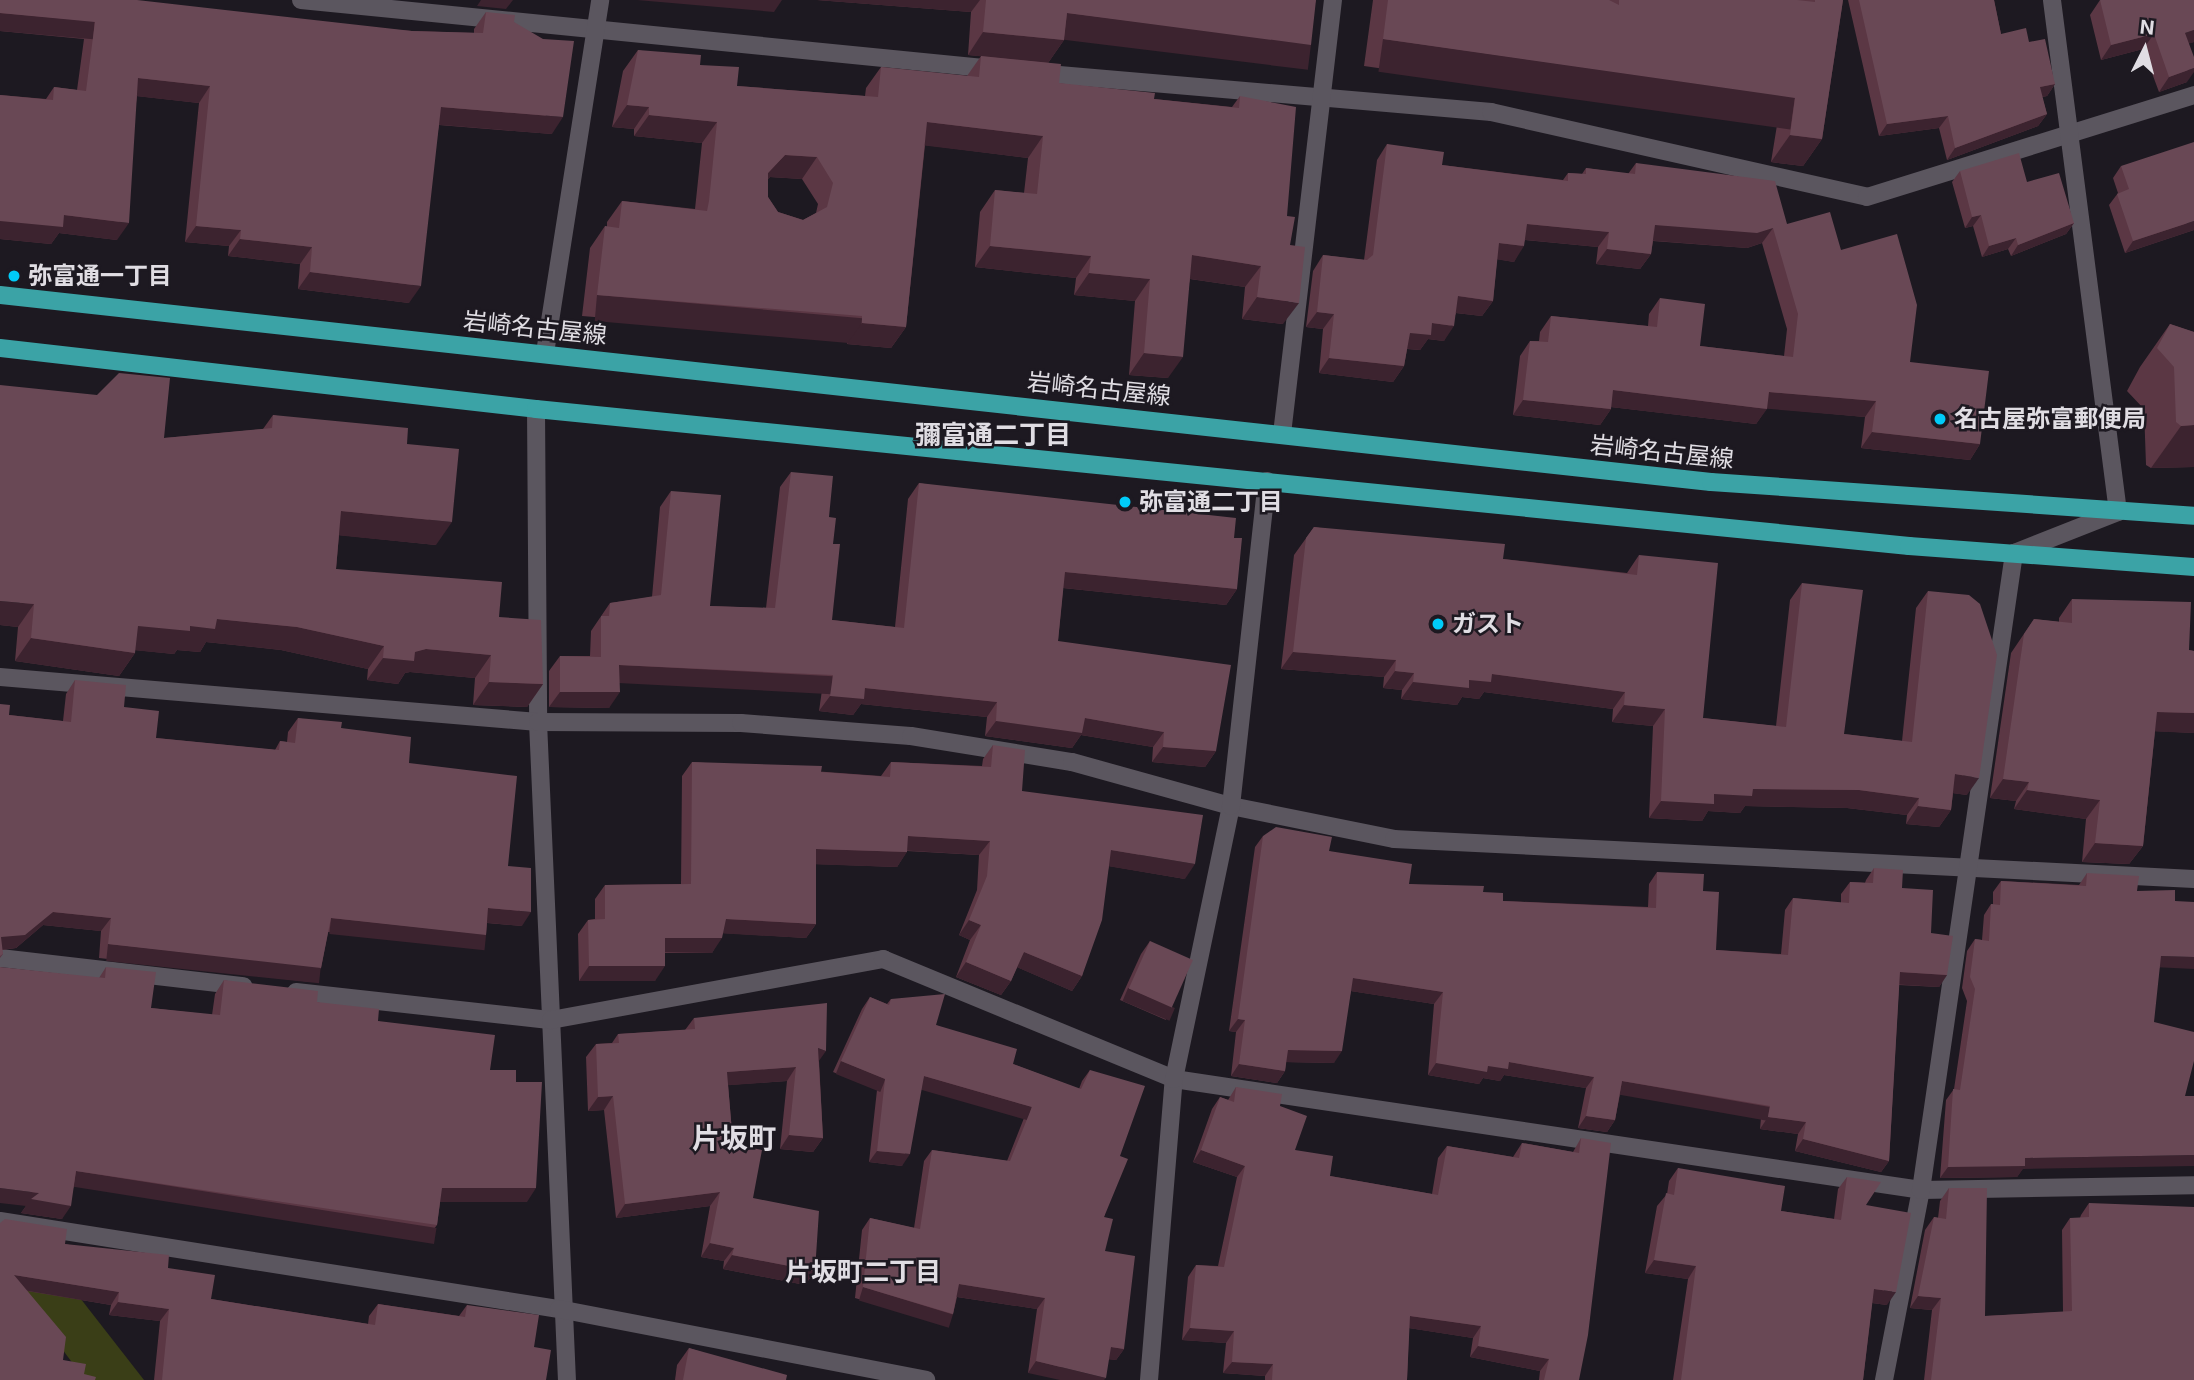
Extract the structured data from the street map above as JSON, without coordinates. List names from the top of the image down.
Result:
{
  "streets": {
    "main road": ["岩崎名古屋線"]
  },
  "districts": ["彌富通二丁目", "片坂町", "片坂町二丁目"],
  "places": [
    "弥富通一丁目",
    "名古屋弥富郵便局",
    "弥富通二丁目",
    "ガスト"
  ],
  "north": "top"
}
